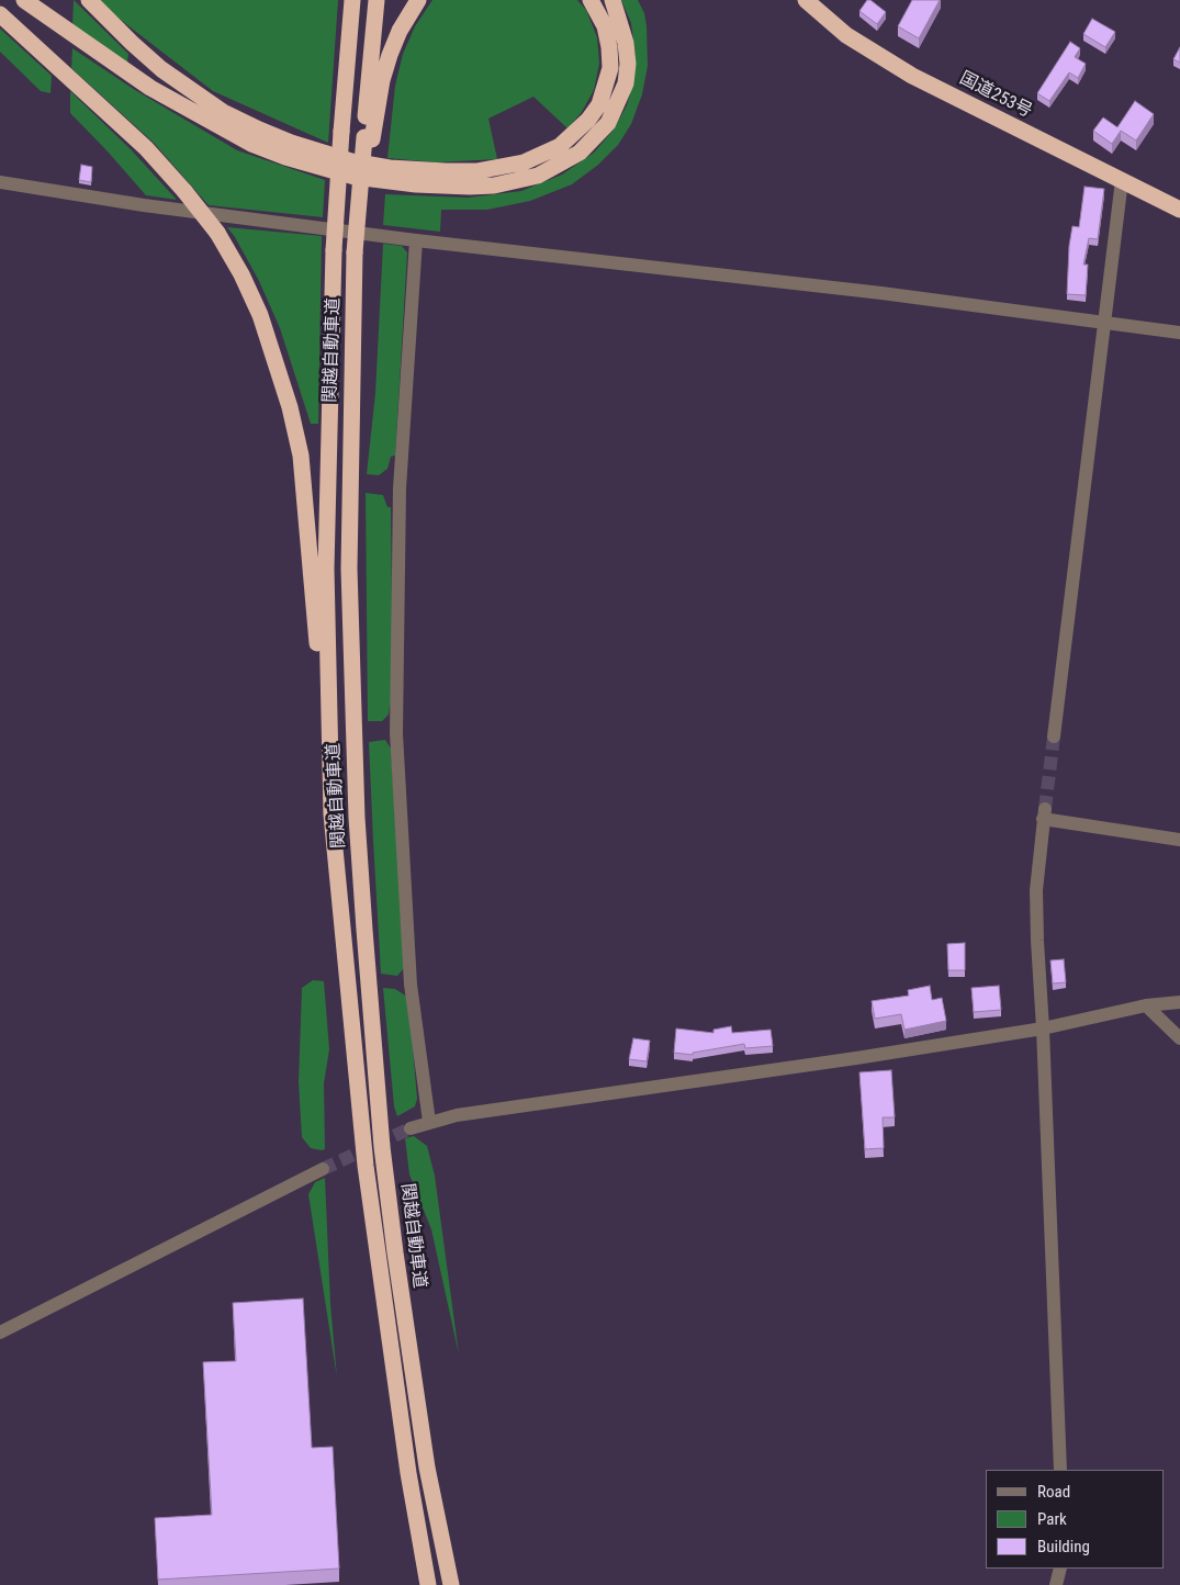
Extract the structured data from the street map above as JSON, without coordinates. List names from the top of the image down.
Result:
{
  "streets": {
    "highway": ["国道253号", "関越自動車道"]
  },
  "legend": ["Road", "Park", "Building"]
}
